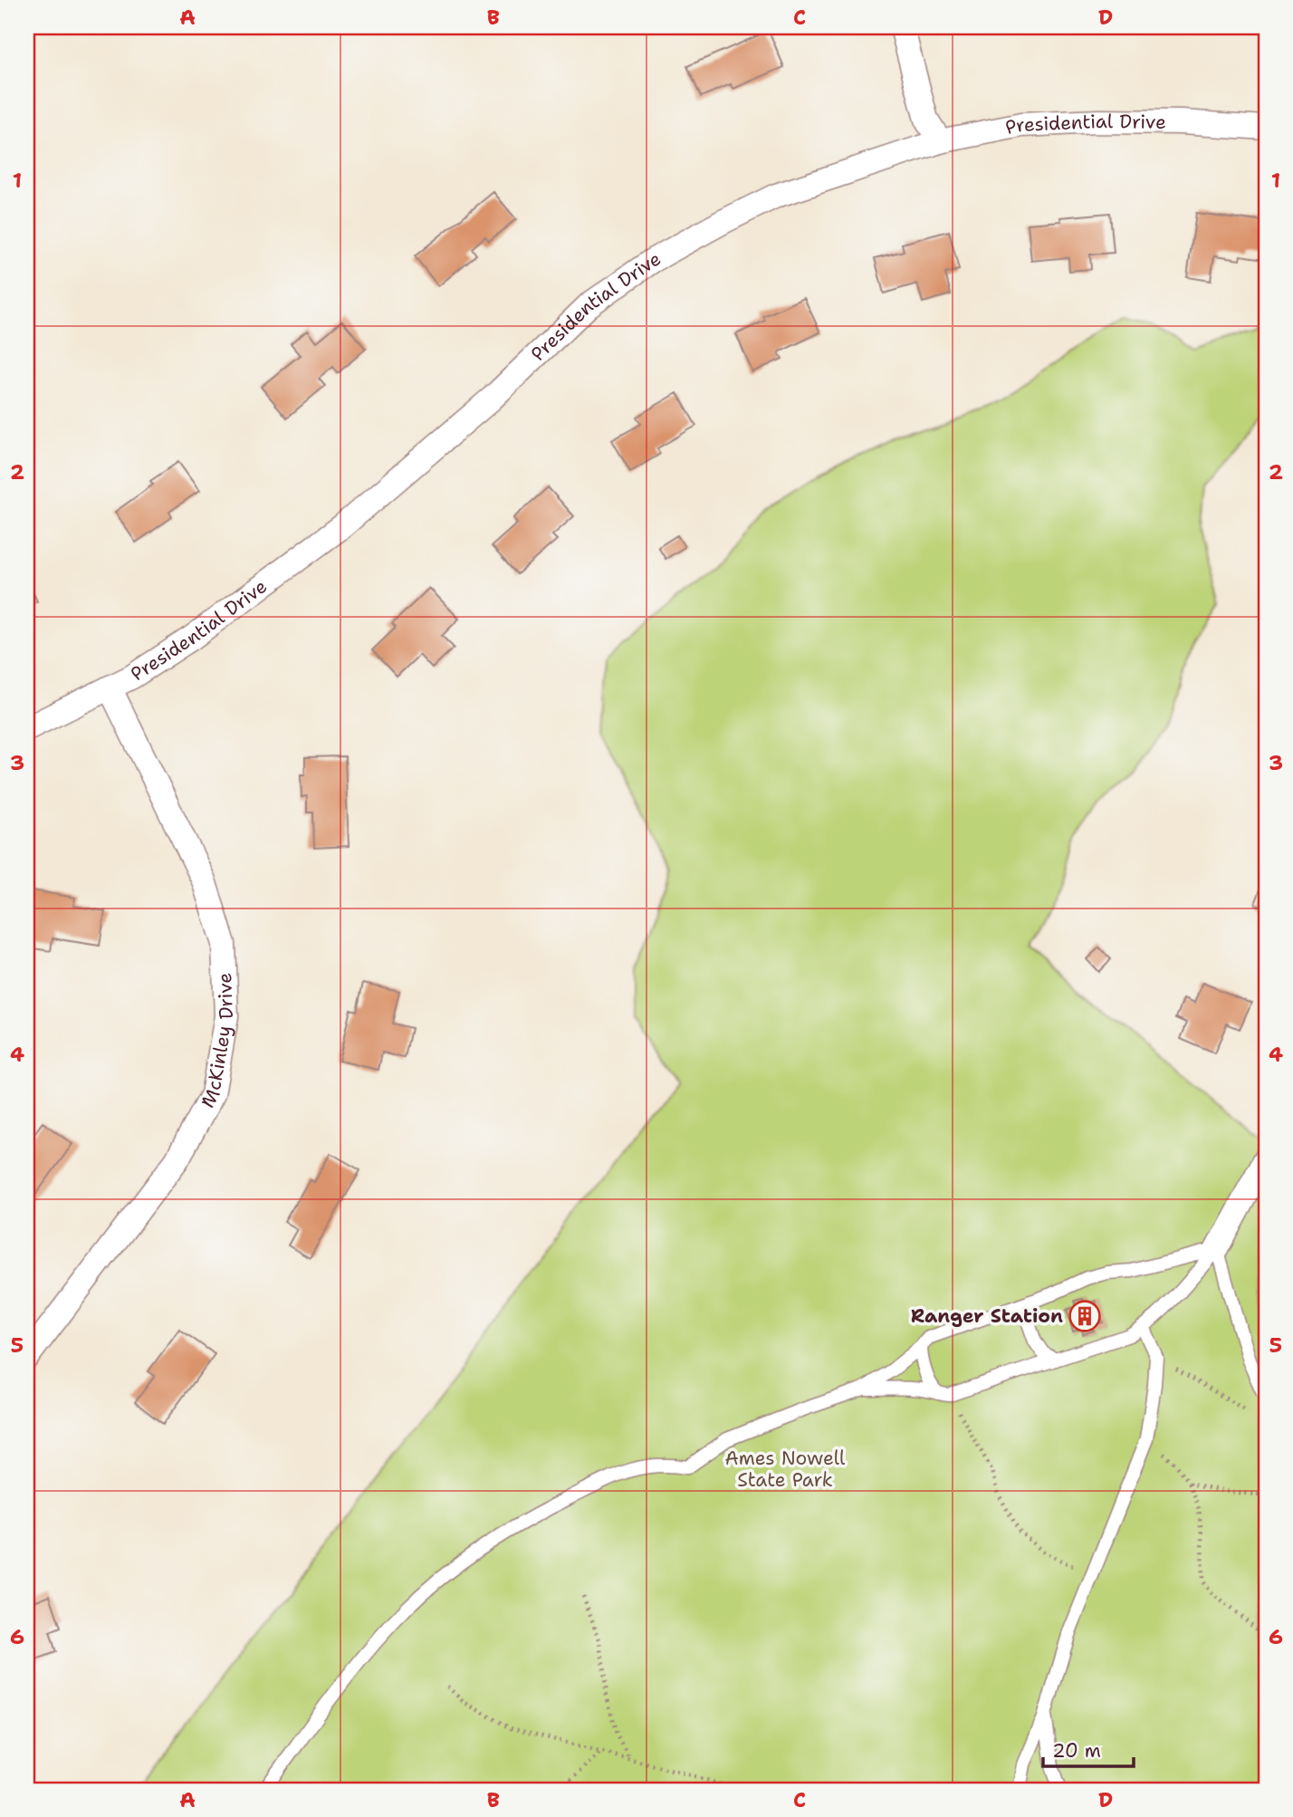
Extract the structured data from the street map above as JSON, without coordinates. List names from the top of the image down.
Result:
{
  "streets": {
    "street": ["Presidential Drive", "McKinley Drive"]
  },
  "crossings": [
    ["Presidential Drive", "McKinley Drive"]
  ],
  "parks": ["Ames Nowell State Park"],
  "places": {
    "building": ["Ranger Station"]
  },
  "scale_bar": "20 m",
  "grid": {
    "columns": [
      "A",
      "B",
      "C",
      "D"
    ],
    "rows": [
      "1",
      "2",
      "3",
      "4",
      "5",
      "6"
    ]
  }
}
